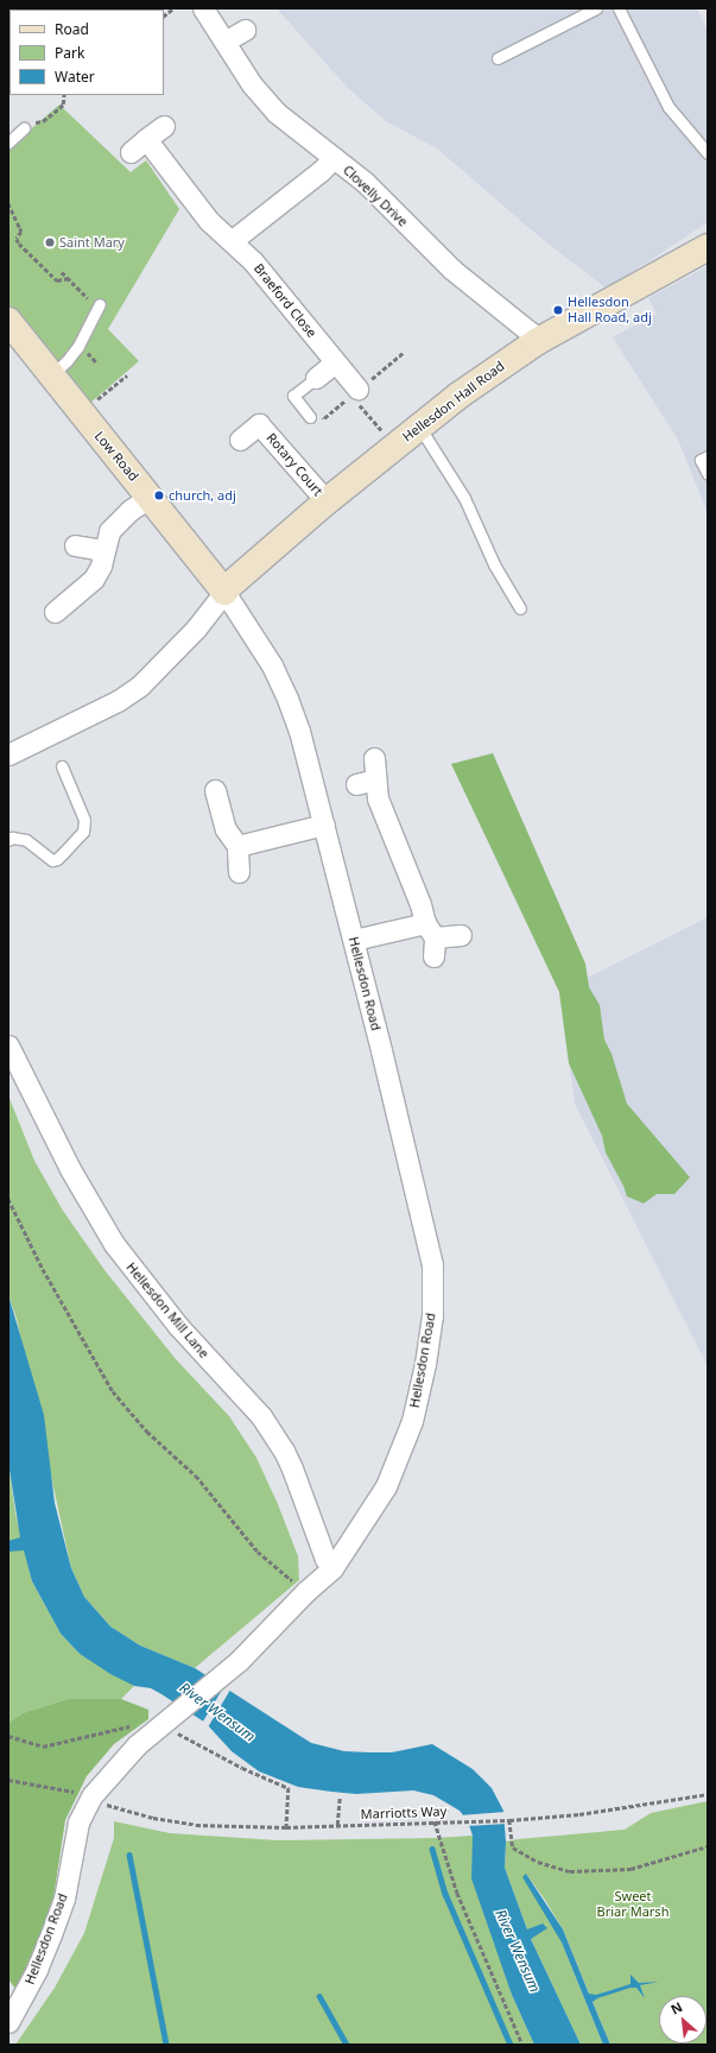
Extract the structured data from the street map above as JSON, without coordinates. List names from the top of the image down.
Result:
{
  "streets": {
    "street": [
      "Clovelly Drive",
      "Braeford Close",
      "Hellesdon Hall Road",
      "Low Road",
      "Rotary Court",
      "Hellesdon Road",
      "Hellesdon Mill Lane"
    ],
    "path": ["Marriotts Way"]
  },
  "crossings": [
    ["Clovelly Drive", "Hellesdon Hall Road"],
    ["Hellesdon Hall Road", "Low Road"],
    ["Hellesdon Hall Road", "Rotary Court"],
    ["Hellesdon Hall Road", "Hellesdon Road"],
    ["Low Road", "Hellesdon Road"],
    ["Hellesdon Road", "Hellesdon Mill Lane"],
    ["Hellesdon Road", "Marriotts Way"]
  ],
  "water": ["River Wensum"],
  "parks": ["Sweet Briar Marsh"],
  "places": ["Saint Mary", "Hellesdon Hall Road, adj", "church, adj"],
  "legend": ["Road", "Park", "Water"],
  "north": "top left"
}
